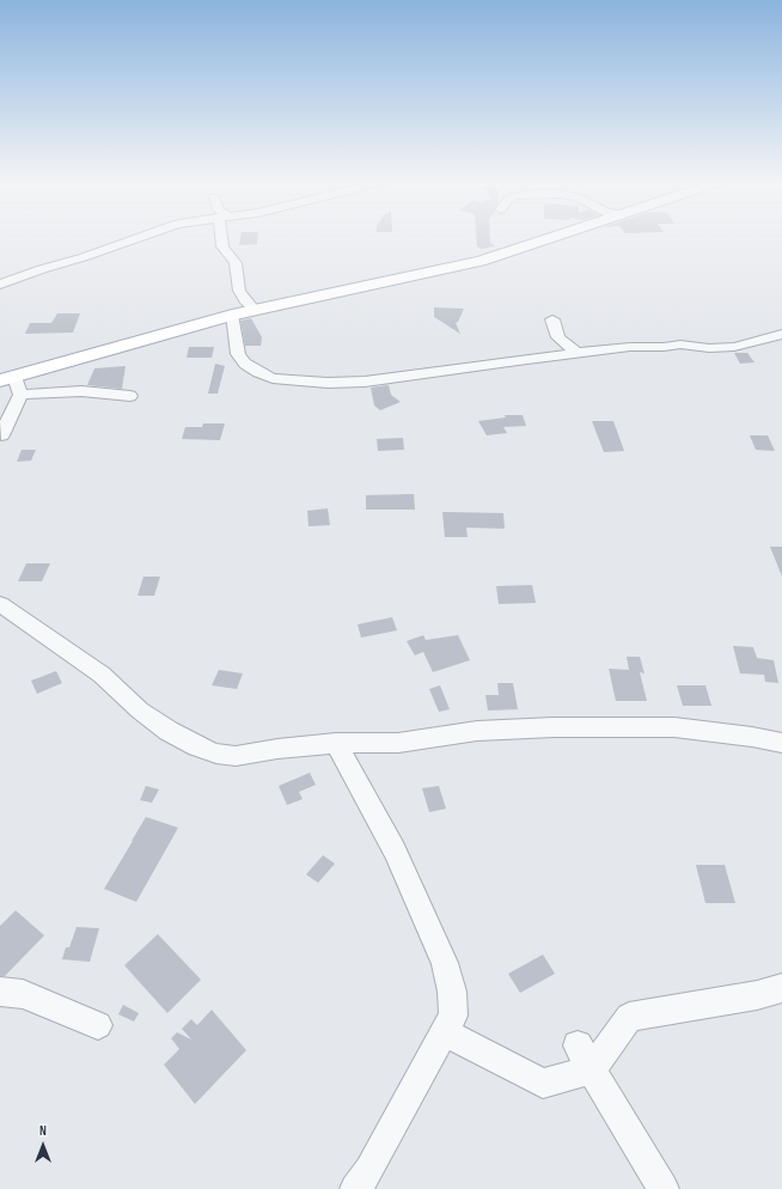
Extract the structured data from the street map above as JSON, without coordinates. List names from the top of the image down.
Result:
{
  "north": "top"
}
